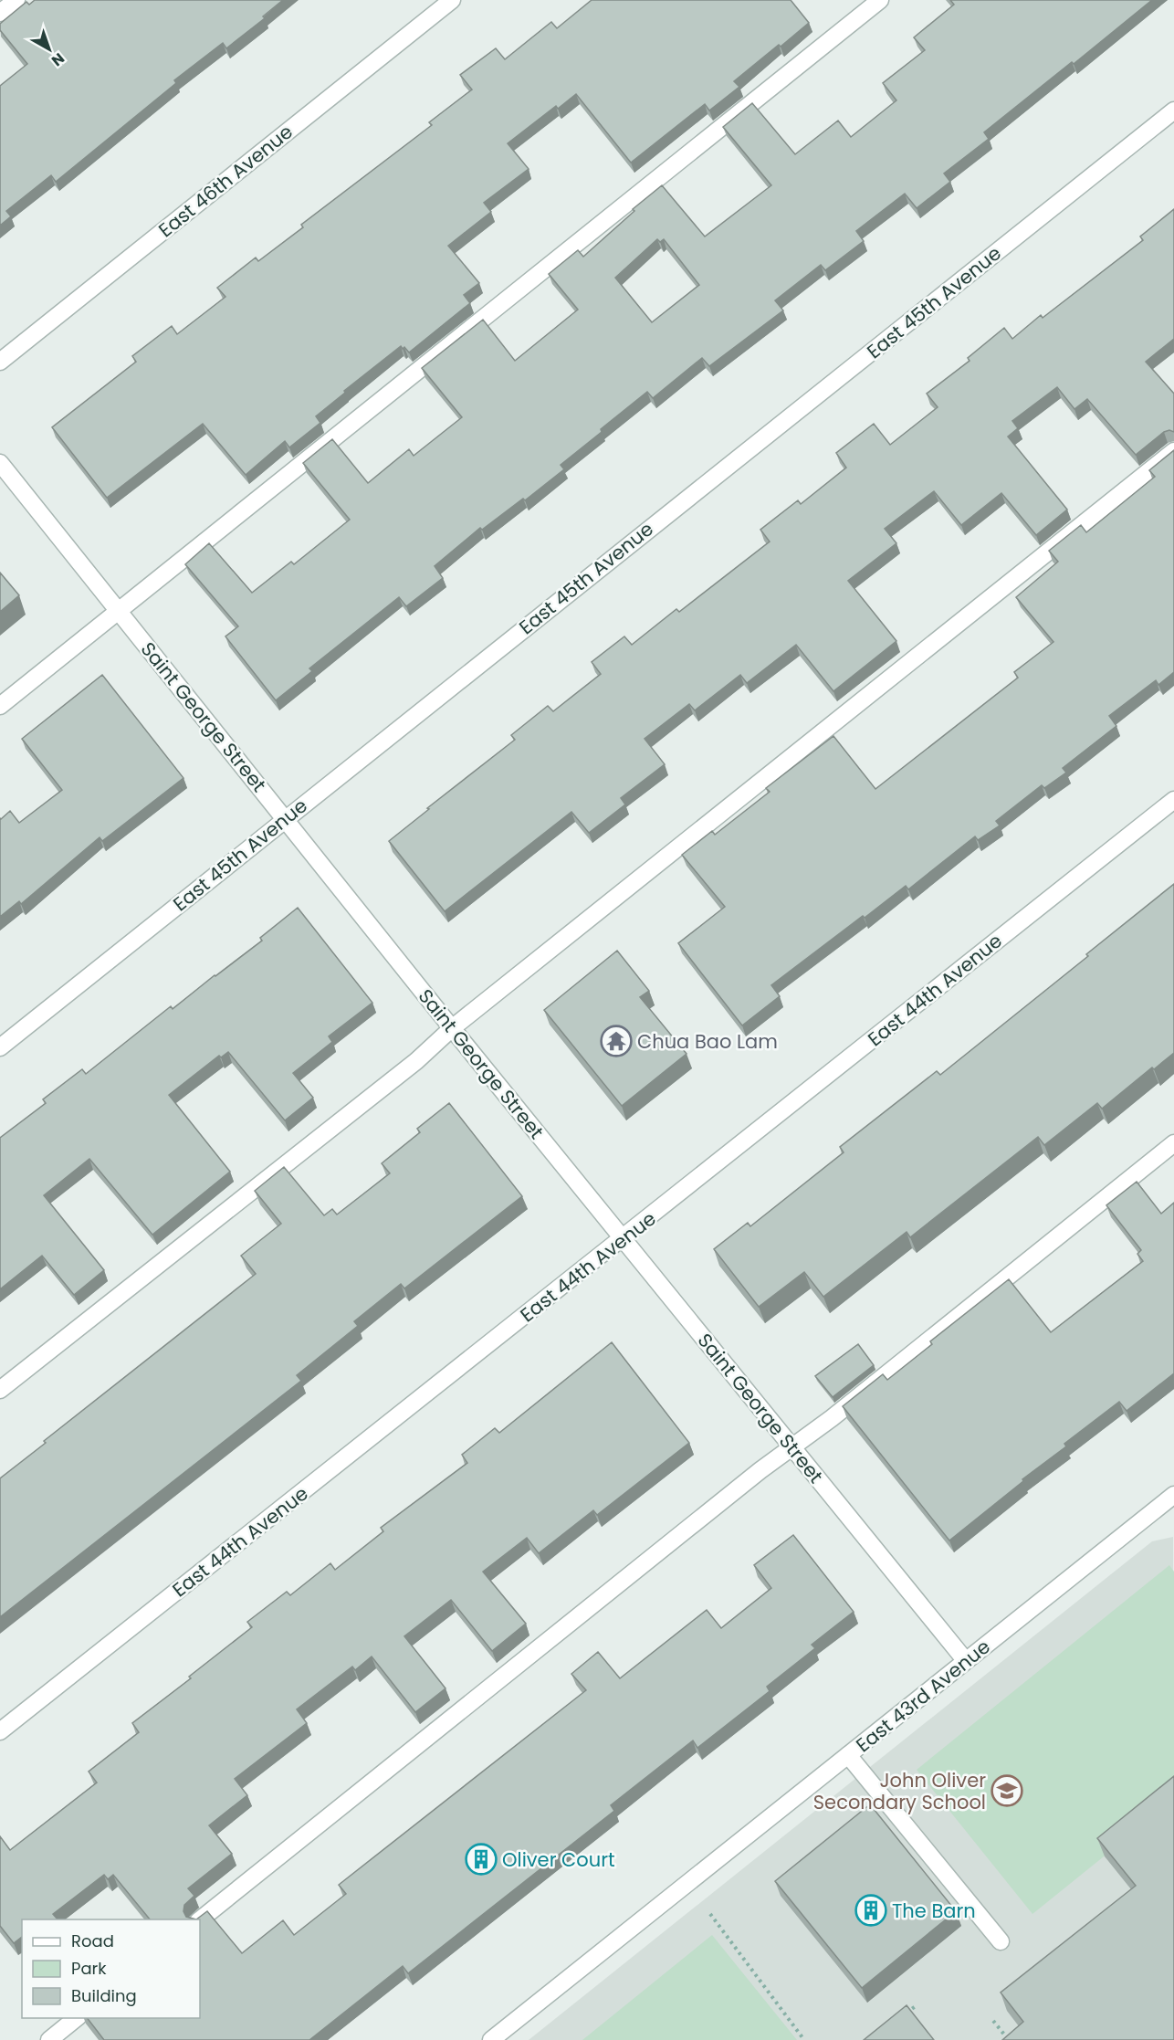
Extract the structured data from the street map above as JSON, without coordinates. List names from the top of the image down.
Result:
{
  "streets": {
    "street": [
      "East 46th Avenue",
      "East 45th Avenue",
      "Saint George Street",
      "East 44th Avenue",
      "East 43rd Avenue"
    ]
  },
  "crossings": [
    ["East 45th Avenue", "Saint George Street"],
    ["Saint George Street", "East 44th Avenue"],
    ["Saint George Street", "East 43rd Avenue"]
  ],
  "places": {
    "temple": ["Chua Bao Lam"],
    "school or university": ["John Oliver Secondary School"],
    "building": ["Oliver Court", "The Barn"]
  },
  "legend": ["Road", "Park", "Building"],
  "north": "bottom right"
}
